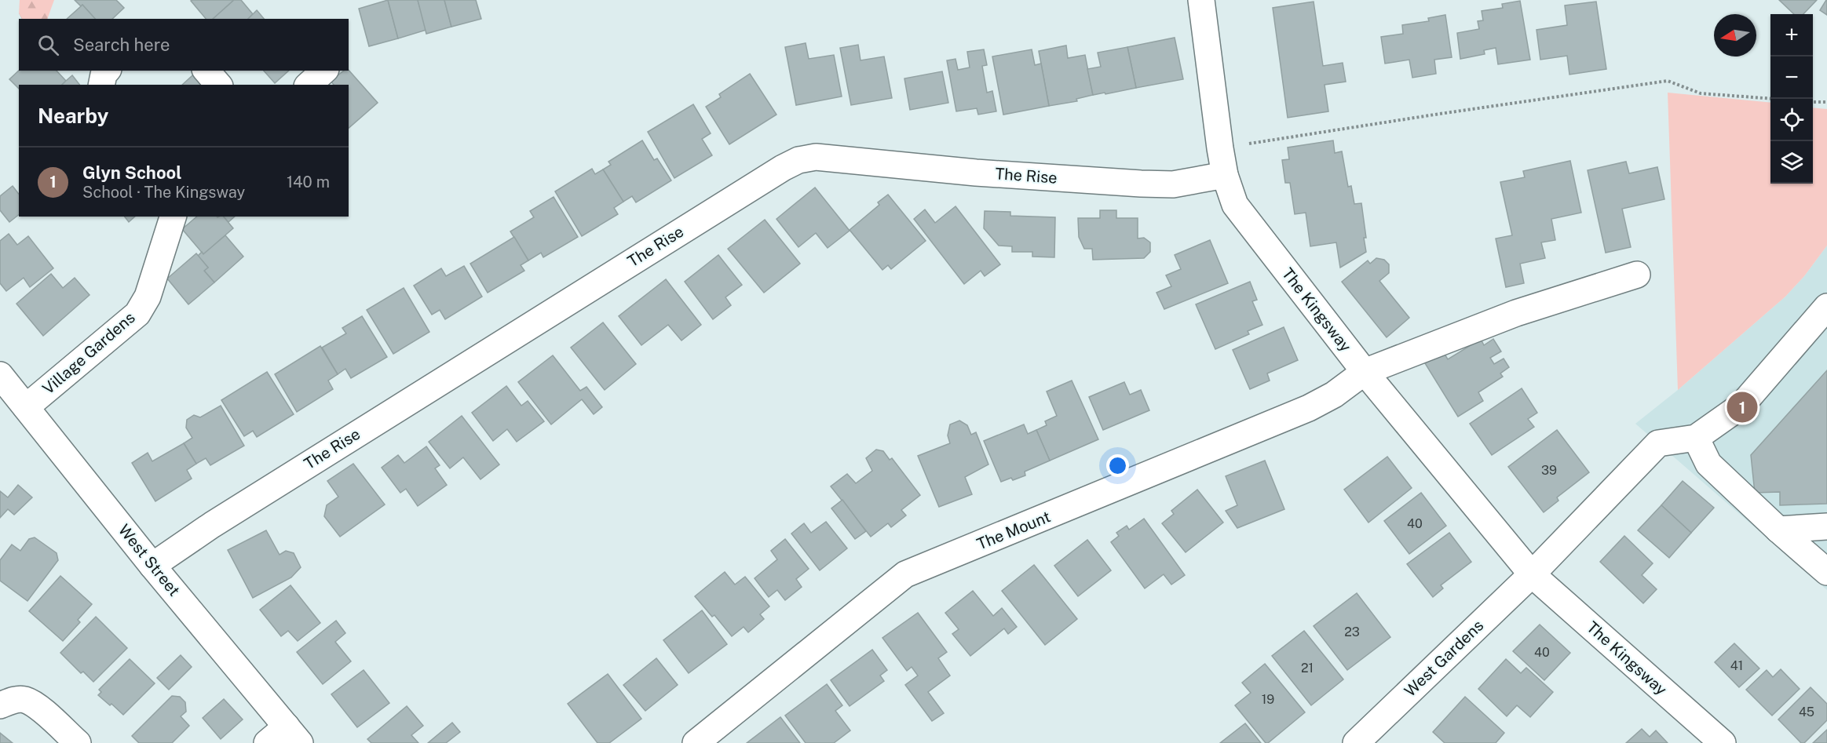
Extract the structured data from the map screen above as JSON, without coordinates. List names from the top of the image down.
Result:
{
  "streets": {
    "street": [
      "The Rise",
      "The Kingsway",
      "Village Gardens",
      "The Mount",
      "West Street",
      "West Gardens"
    ]
  },
  "crossings": [
    ["The Rise", "The Kingsway"],
    ["The Rise", "West Street"],
    ["The Kingsway", "The Mount"],
    ["The Kingsway", "West Gardens"],
    ["Village Gardens", "West Street"]
  ],
  "house_numbers": [
    "39",
    "40",
    "23",
    "40",
    "41",
    "21",
    "19",
    "45"
  ],
  "north": "left",
  "page": {
    "map_buttons": ["+", "−"],
    "search": "Search here",
    "heading": "Nearby",
    "list": [
      {
        "mark": "1",
        "name": "Glyn School",
        "note": "School · The Kingsway",
        "value": "140 m"
      }
    ],
    "pins": "1"
  }
}
